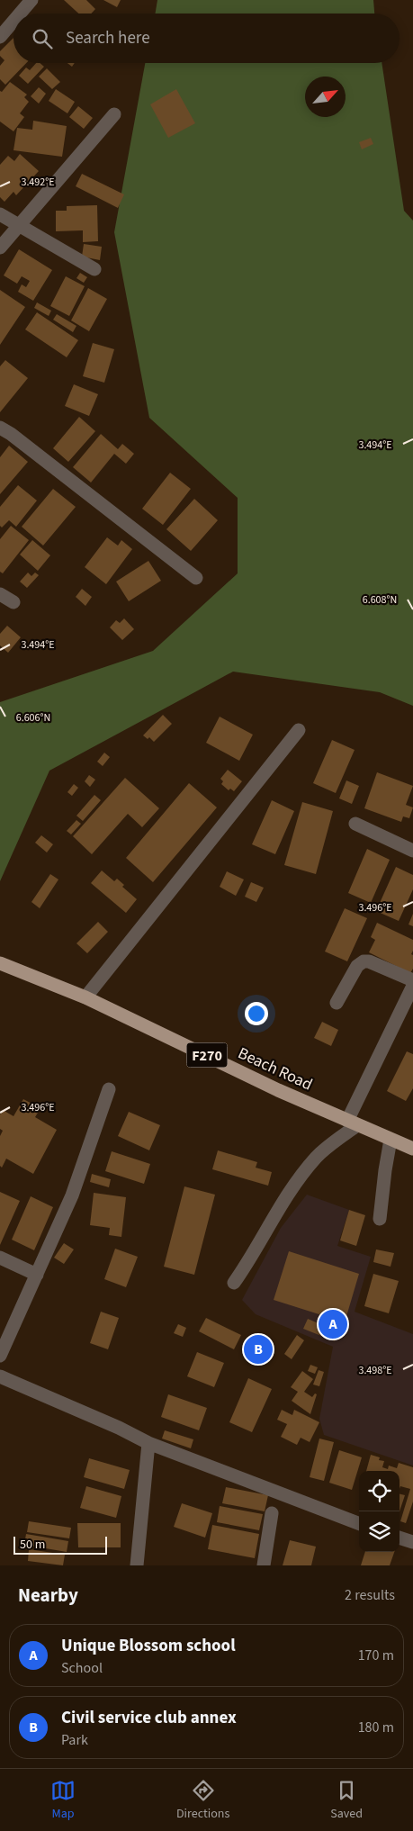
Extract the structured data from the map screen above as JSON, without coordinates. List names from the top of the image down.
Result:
{
  "streets": {
    "main road": ["F270", "Beach Road"]
  },
  "scale_bar": "50 m",
  "north": "top right",
  "page": {
    "search": "Search here",
    "pins": ["A", "B"],
    "scale": "50 m",
    "heading": ["Nearby", "2 results"],
    "list": [
      {
        "mark": "A",
        "name": "Unique Blossom school",
        "note": "School",
        "value": "170 m"
      },
      {
        "mark": "B",
        "name": "Civil service club annex",
        "note": "Park",
        "value": "180 m"
      }
    ],
    "nav": ["Map", "Directions", "Saved"]
  },
  "coordinates": [
    "3.492°E",
    "3.494°E",
    "6.608°N",
    "6.606°N",
    "3.496°E",
    "3.498°E"
  ]
}
